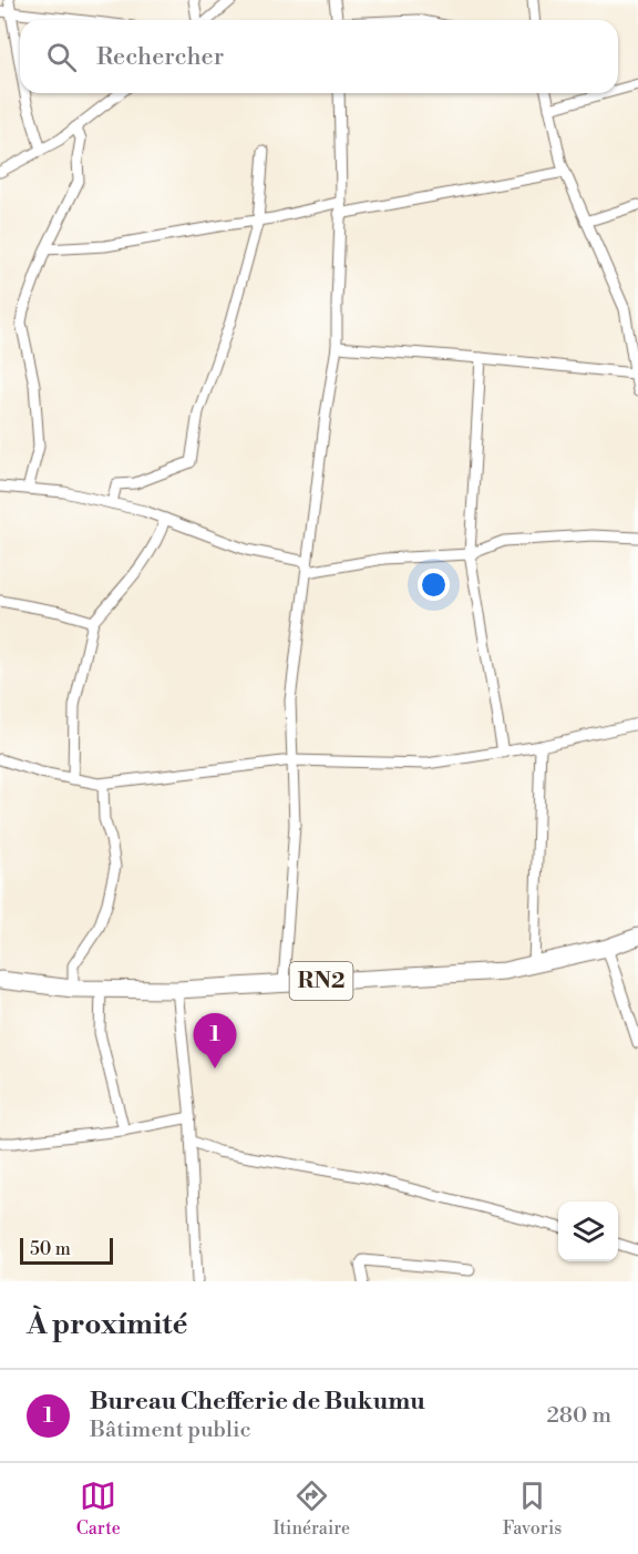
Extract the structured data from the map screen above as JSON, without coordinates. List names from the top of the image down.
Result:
{
  "streets": {
    "highway": ["RN2"]
  },
  "scale_bar": "50 m",
  "page": {
    "search": "Rechercher",
    "pins": "1",
    "scale": "50 m",
    "heading": "À proximité",
    "list": [
      {
        "mark": "1",
        "name": "Bureau Chefferie de Bukumu",
        "note": "Bâtiment public",
        "value": "280 m"
      }
    ],
    "nav": ["Carte", "Itinéraire", "Favoris"]
  }
}
